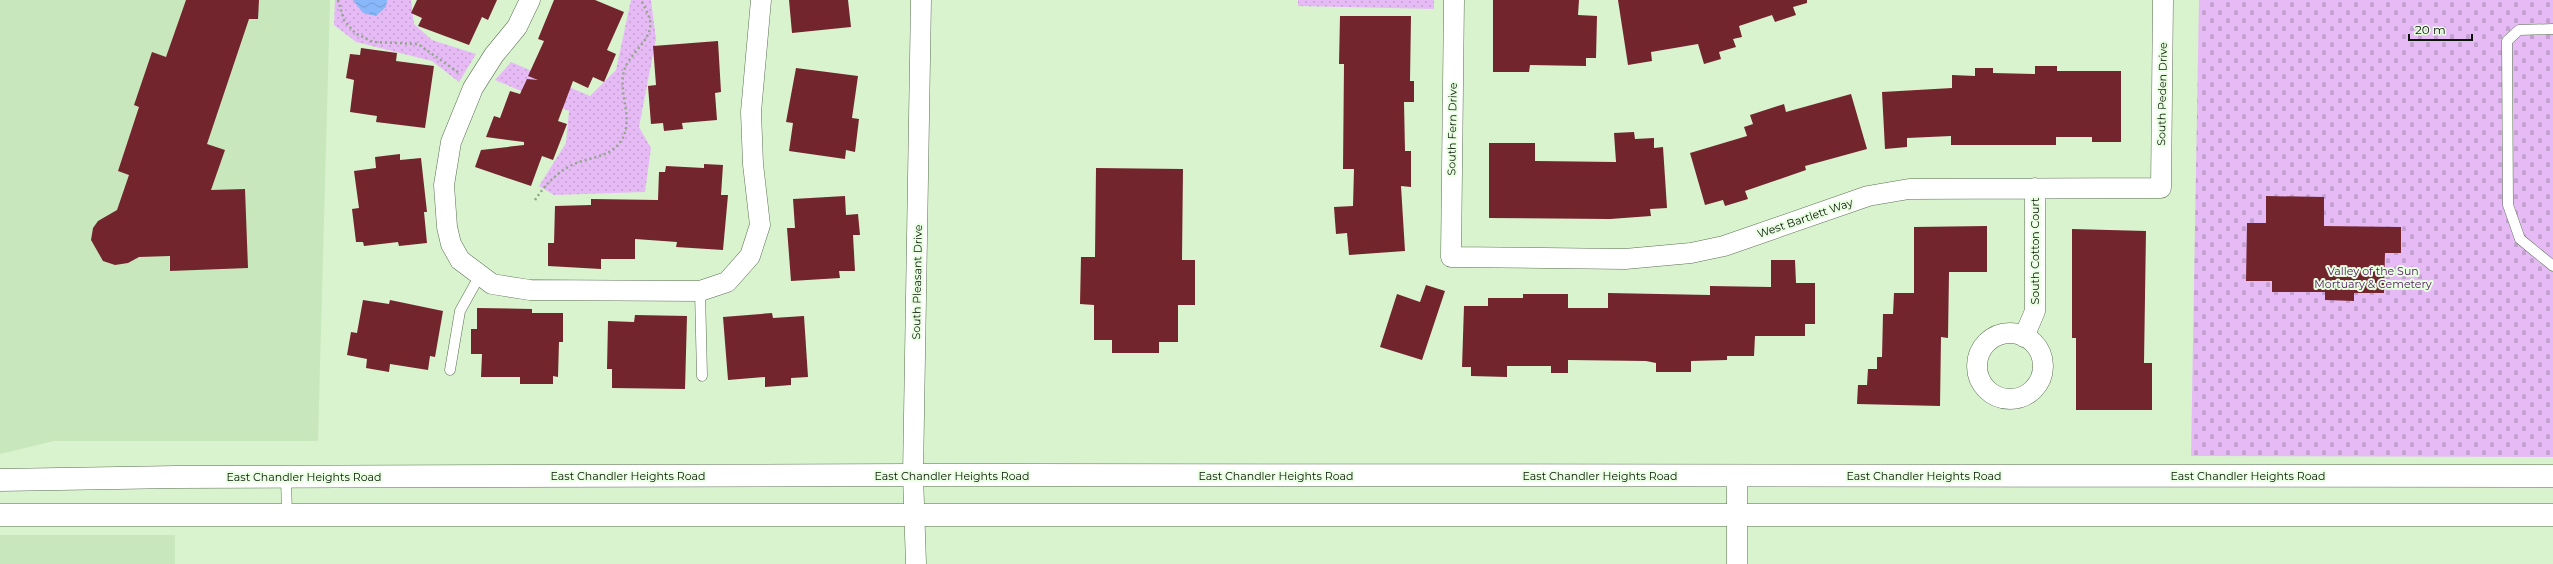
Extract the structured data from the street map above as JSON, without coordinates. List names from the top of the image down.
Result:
{
  "streets": {
    "main road": ["East Chandler Heights Road"],
    "street": [
      "South Peden Drive",
      "South Fern Drive",
      "West Bartlett Way",
      "South Cotton Court",
      "South Pleasant Drive"
    ]
  },
  "crossings": [
    ["South Peden Drive", "West Bartlett Way"],
    ["South Fern Drive", "West Bartlett Way"],
    ["West Bartlett Way", "South Cotton Court"],
    ["South Pleasant Drive", "East Chandler Heights Road"]
  ],
  "parks": ["Valley of the Sun Mortuary & Cemetery"],
  "scale_bar": "20 m"
}
